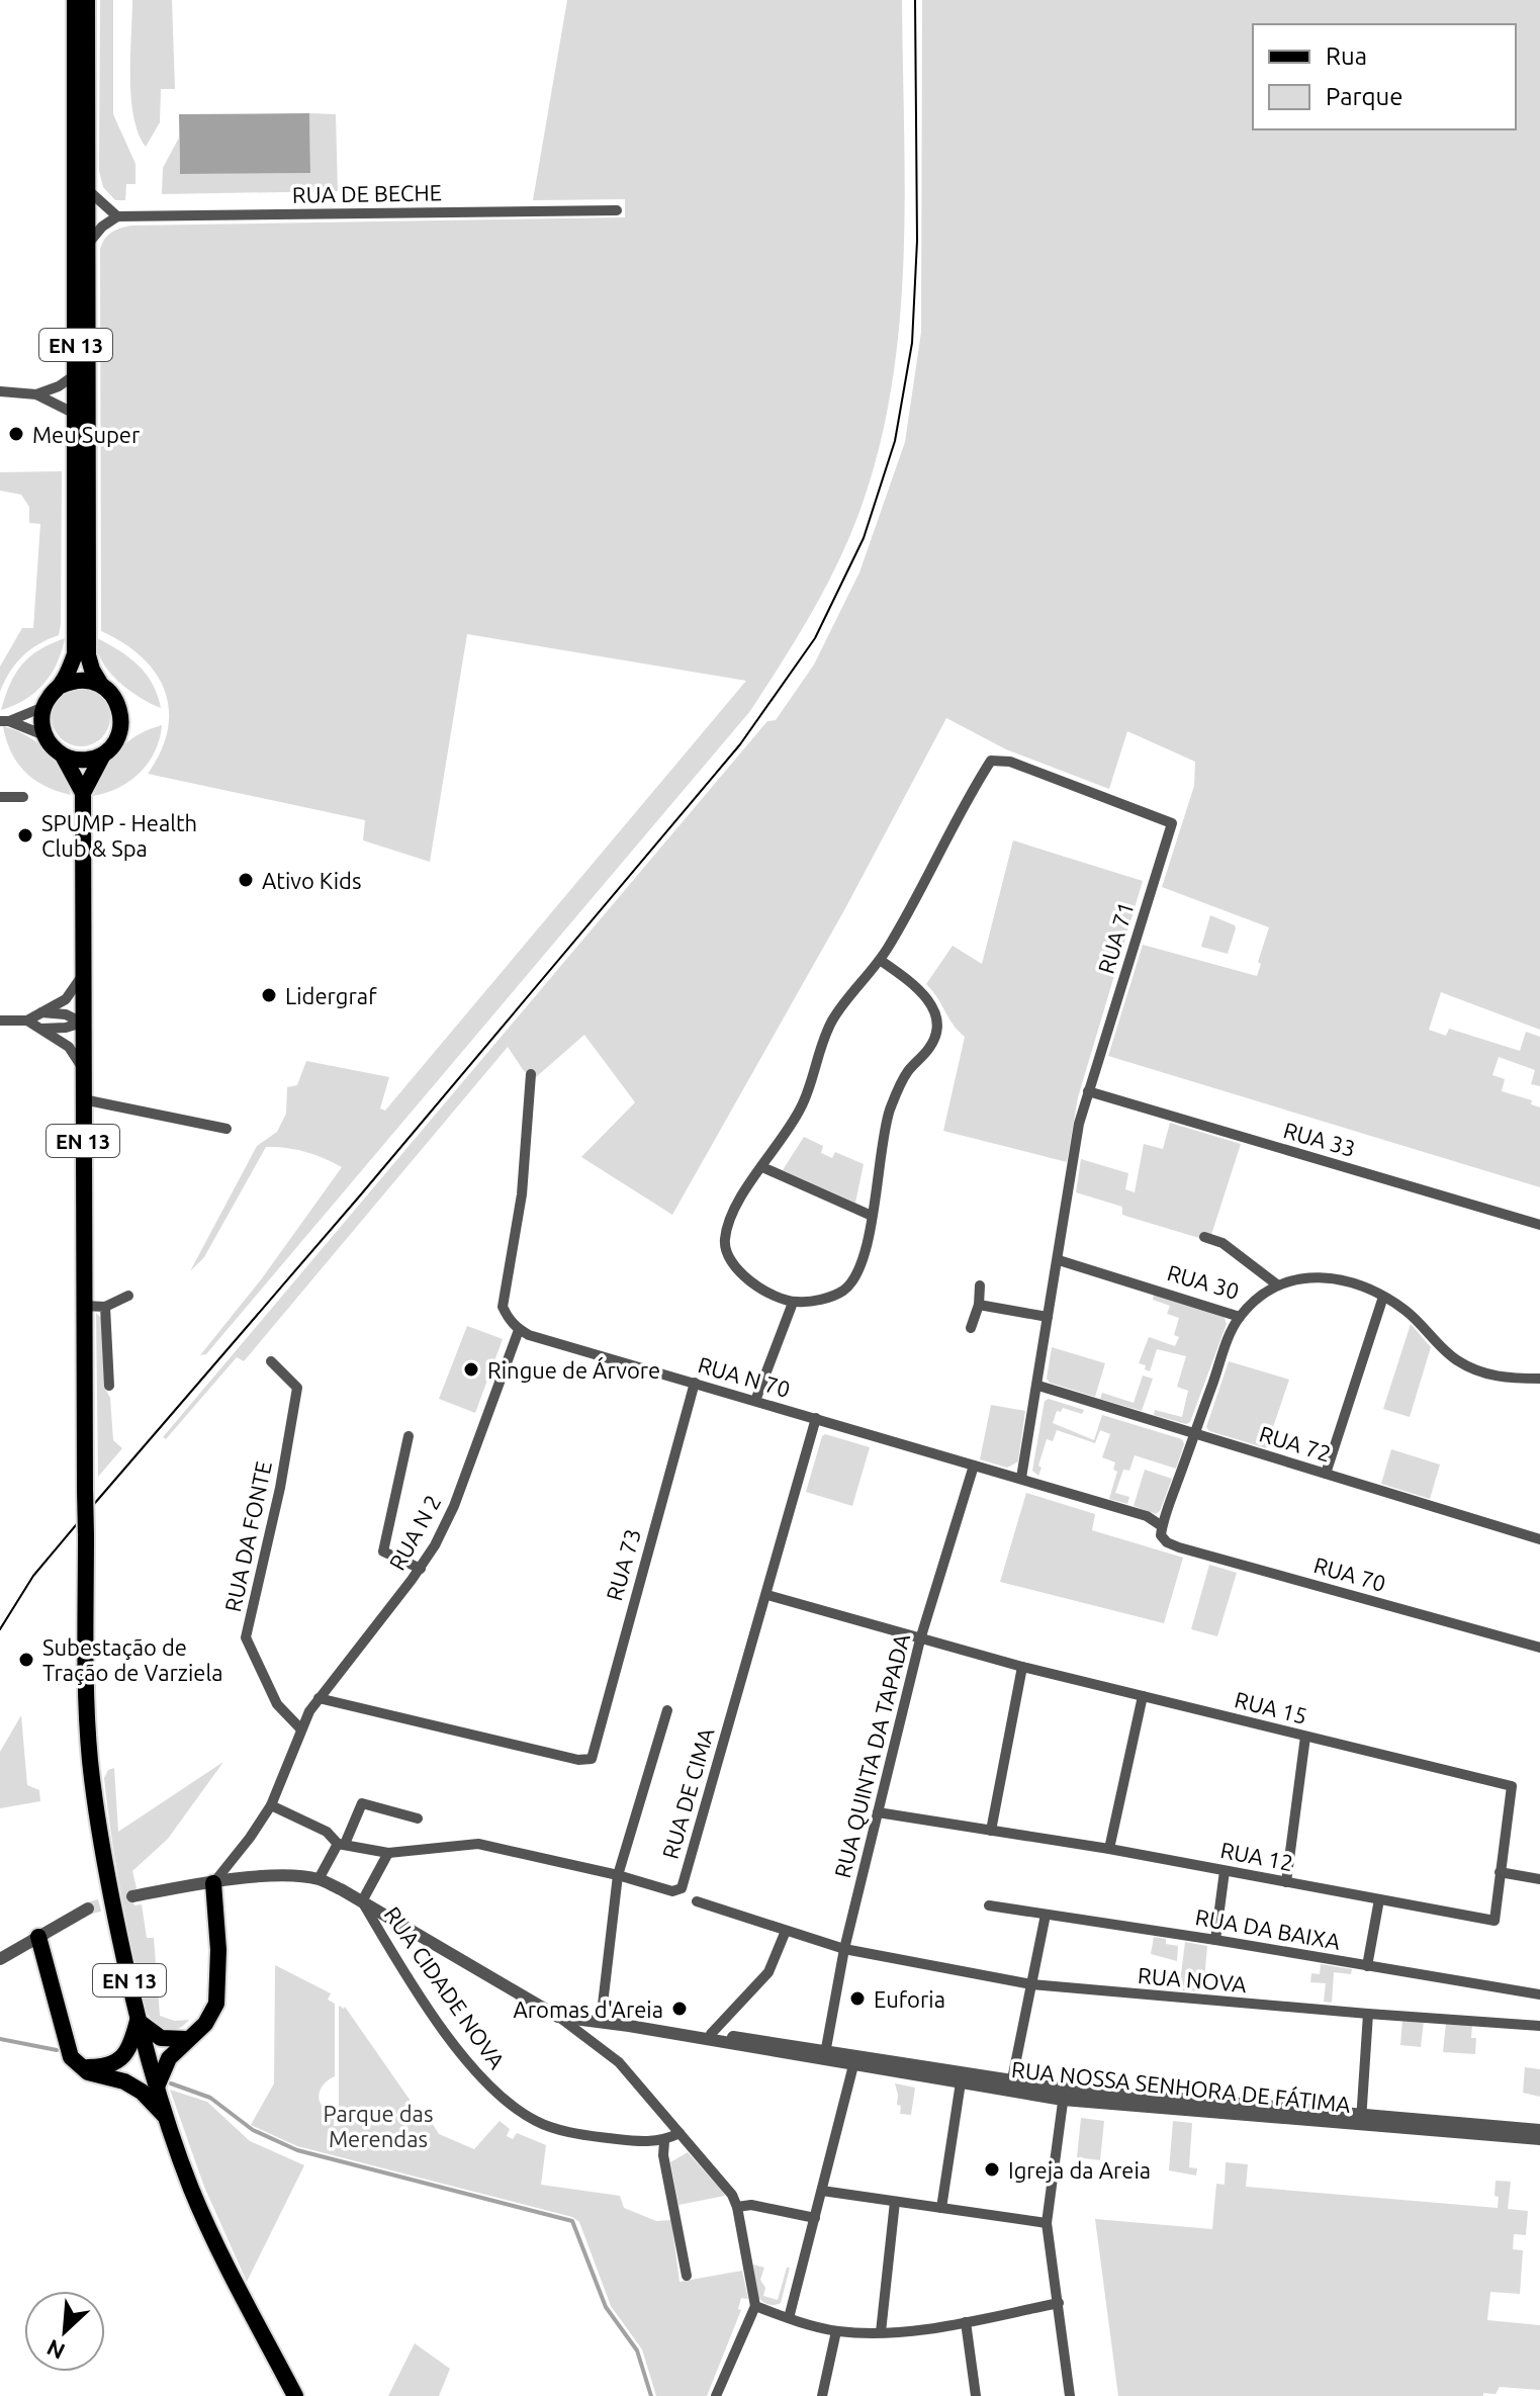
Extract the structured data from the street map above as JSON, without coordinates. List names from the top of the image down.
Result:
{
  "streets": {
    "main road": ["EN 13"],
    "street": [
      "RUA DE BECHE",
      "RUA 71",
      "RUA 33",
      "RUA 30",
      "RUA N 70",
      "RUA 72",
      "RUA N 2",
      "RUA DA FONTE",
      "RUA 73",
      "RUA 70",
      "RUA 15",
      "RUA QUINTA DA TAPADA",
      "RUA DE CIMA",
      "RUA 12",
      "RUA DA BAIXA",
      "RUA NOVA",
      "RUA CIDADE NOVA",
      "RUA NOSSA SENHORA DE FÁTIMA"
    ]
  },
  "crossings": [
    ["RUA 71", "RUA 33"],
    ["RUA 71", "RUA 30"],
    ["RUA 71", "RUA N 70"],
    ["RUA 71", "RUA 72"],
    ["RUA N 70", "RUA N 2"],
    ["RUA N 70", "RUA 73"],
    ["RUA N 70", "RUA 70"],
    ["RUA N 70", "RUA QUINTA DA TAPADA"],
    ["RUA N 70", "RUA DE CIMA"],
    ["RUA N 2", "RUA DA FONTE"],
    ["RUA N 2", "RUA 73"],
    ["RUA 15", "RUA QUINTA DA TAPADA"],
    ["RUA 15", "RUA DE CIMA"],
    ["RUA 15", "RUA 12"],
    ["RUA QUINTA DA TAPADA", "RUA 12"],
    ["RUA QUINTA DA TAPADA", "RUA NOVA"],
    ["RUA QUINTA DA TAPADA", "RUA NOSSA SENHORA DE FÁTIMA"]
  ],
  "parks": ["Parque das Merendas"],
  "places": [
    "Meu Super",
    "SPUMP - Health Club & Spa",
    "Ativo Kids",
    "Lidergraf",
    "Ringue de Árvore",
    "Subestação de Tração de Varziela",
    "Euforia",
    "Aromas d'Areia",
    "Igreja da Areia"
  ],
  "legend": ["Rua", "Parque"],
  "north": "bottom left"
}
